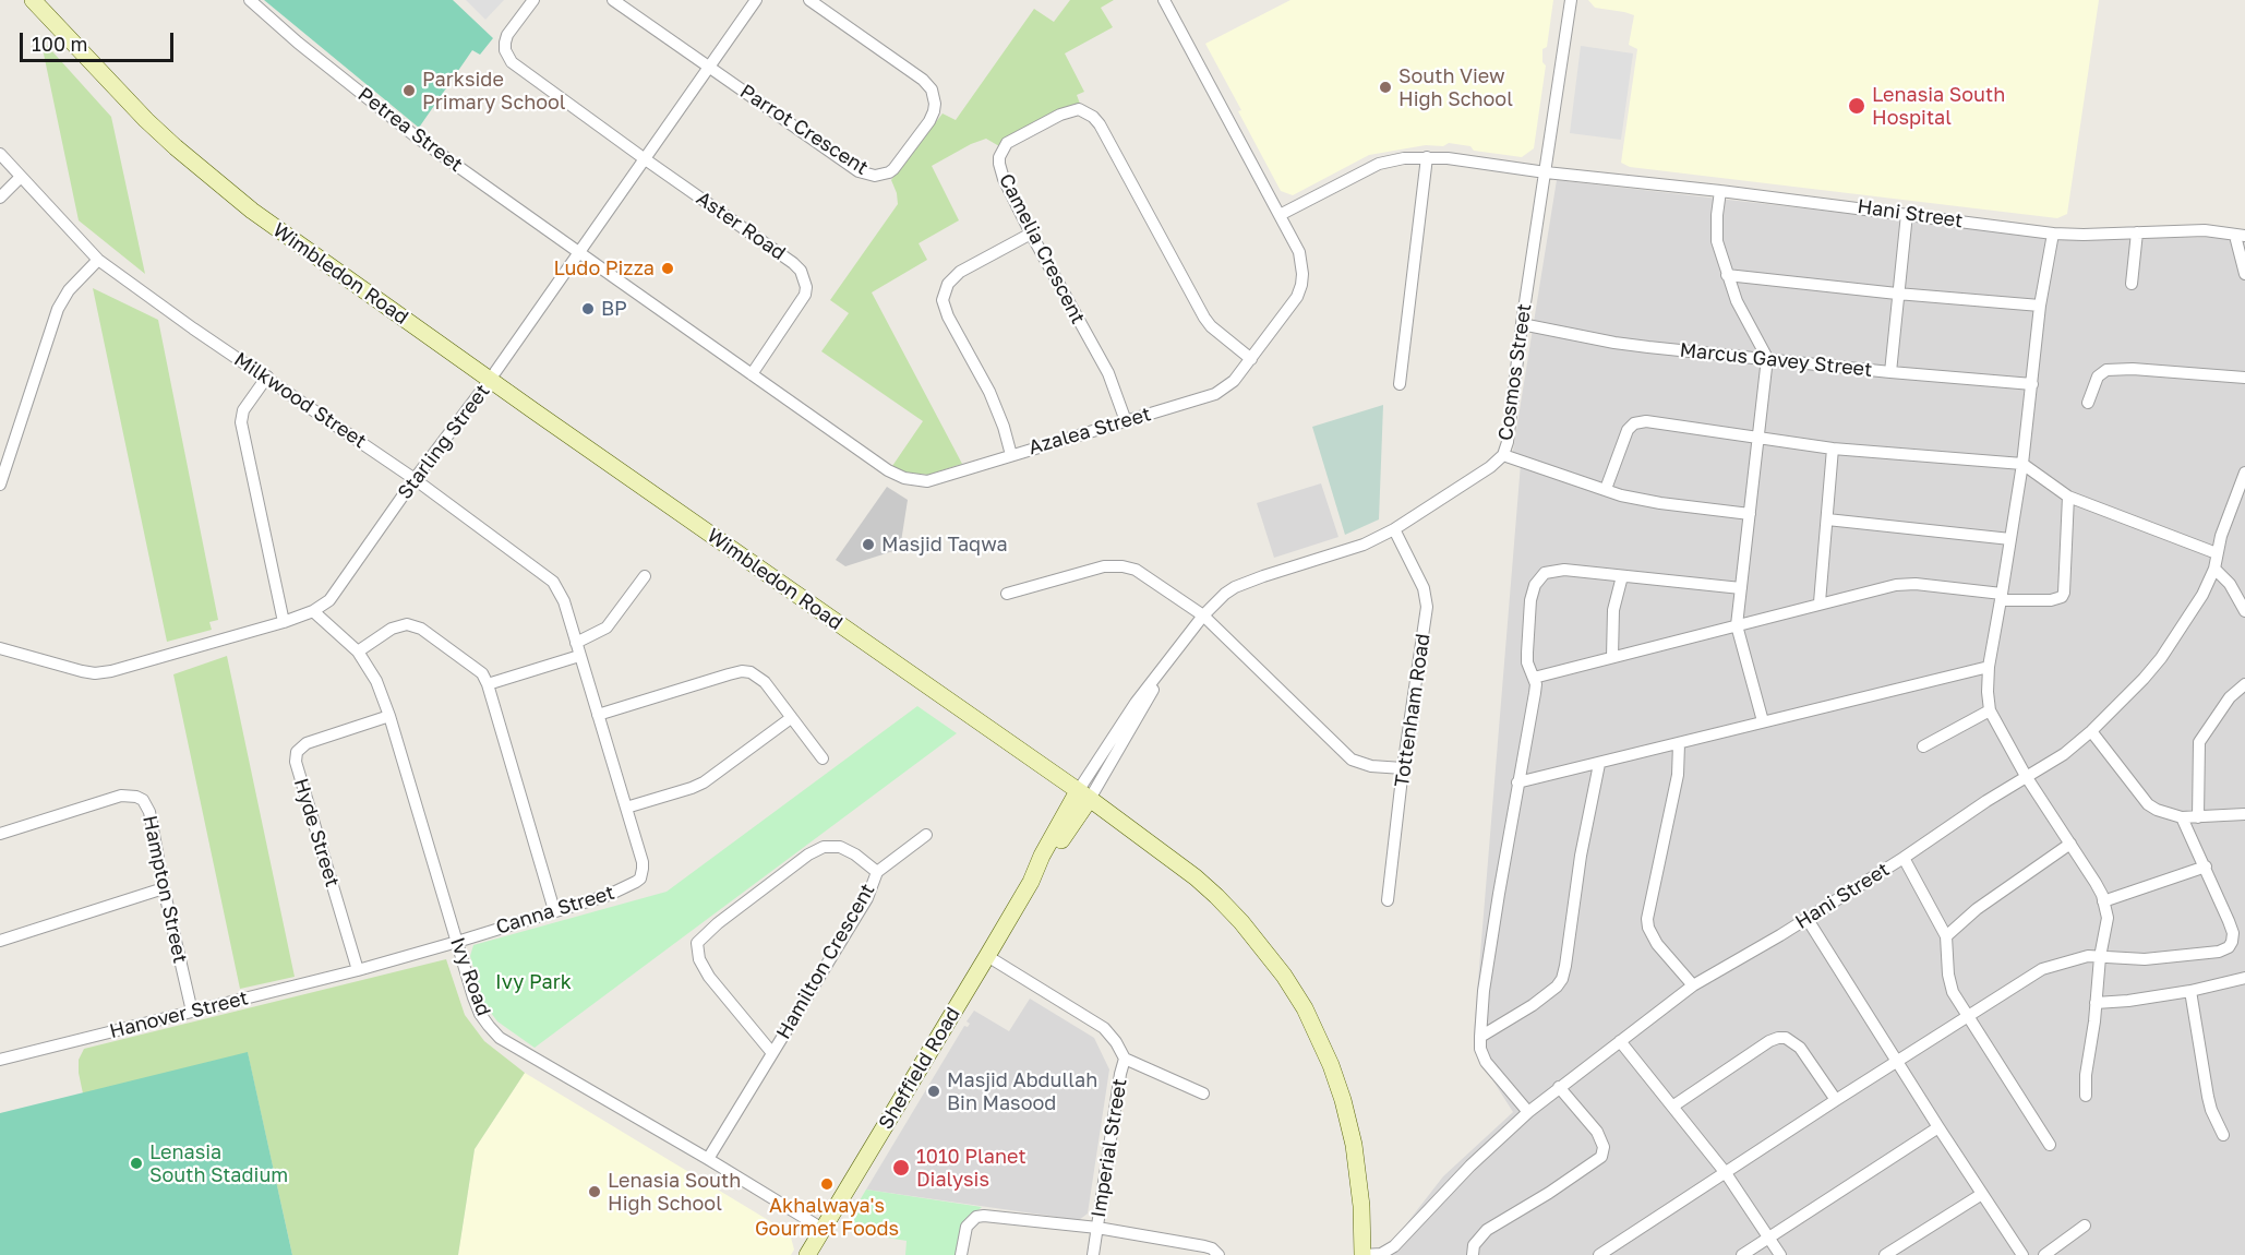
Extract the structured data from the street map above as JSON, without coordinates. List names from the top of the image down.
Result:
{
  "streets": {
    "street": [
      "Petrea Street",
      "Parrot Crescent",
      "Hani Street",
      "Aster Road",
      "Camelia Crescent",
      "Wimbledon Road",
      "Marcus Gavey Street",
      "Cosmos Street",
      "Milkwood Street",
      "Azalea Street",
      "Starling Street",
      "Tottenham Road",
      "Hyde Street",
      "Hampton Street",
      "Canna Street",
      "Hamilton Crescent",
      "Ivy Road",
      "Hanover Street",
      "Sheffield Road",
      "Imperial Street"
    ]
  },
  "crossings": [
    ["Petrea Street", "Azalea Street"],
    ["Petrea Street", "Starling Street"],
    ["Parrot Crescent", "Starling Street"],
    ["Hani Street", "Wimbledon Road"],
    ["Hani Street", "Cosmos Street"],
    ["Hani Street", "Azalea Street"],
    ["Aster Road", "Azalea Street"],
    ["Aster Road", "Starling Street"],
    ["Camelia Crescent", "Azalea Street"],
    ["Wimbledon Road", "Cosmos Street"],
    ["Wimbledon Road", "Starling Street"],
    ["Wimbledon Road", "Sheffield Road"],
    ["Marcus Gavey Street", "Cosmos Street"],
    ["Cosmos Street", "Tottenham Road"],
    ["Cosmos Street", "Sheffield Road"],
    ["Milkwood Street", "Starling Street"],
    ["Milkwood Street", "Canna Street"],
    ["Azalea Street", "Starling Street"],
    ["Starling Street", "Ivy Road"],
    ["Hyde Street", "Canna Street"],
    ["Hyde Street", "Ivy Road"],
    ["Hyde Street", "Hanover Street"],
    ["Hampton Street", "Hanover Street"],
    ["Canna Street", "Ivy Road"],
    ["Canna Street", "Hanover Street"],
    ["Hamilton Crescent", "Ivy Road"],
    ["Ivy Road", "Sheffield Road"],
    ["Sheffield Road", "Imperial Street"]
  ],
  "parks": ["Ivy Park"],
  "places": [
    "South View High School",
    "Parkside Primary School",
    "Lenasia South Hospital",
    "Ludo Pizza",
    "BP",
    "Masjid Taqwa",
    "Masjid Abdullah Bin Masood",
    "Lenasia South Stadium",
    "1010 Planet Dialysis",
    "Akhalwaya's Gourmet Foods",
    "Lenasia South High School"
  ],
  "scale_bar": "100 m"
}
